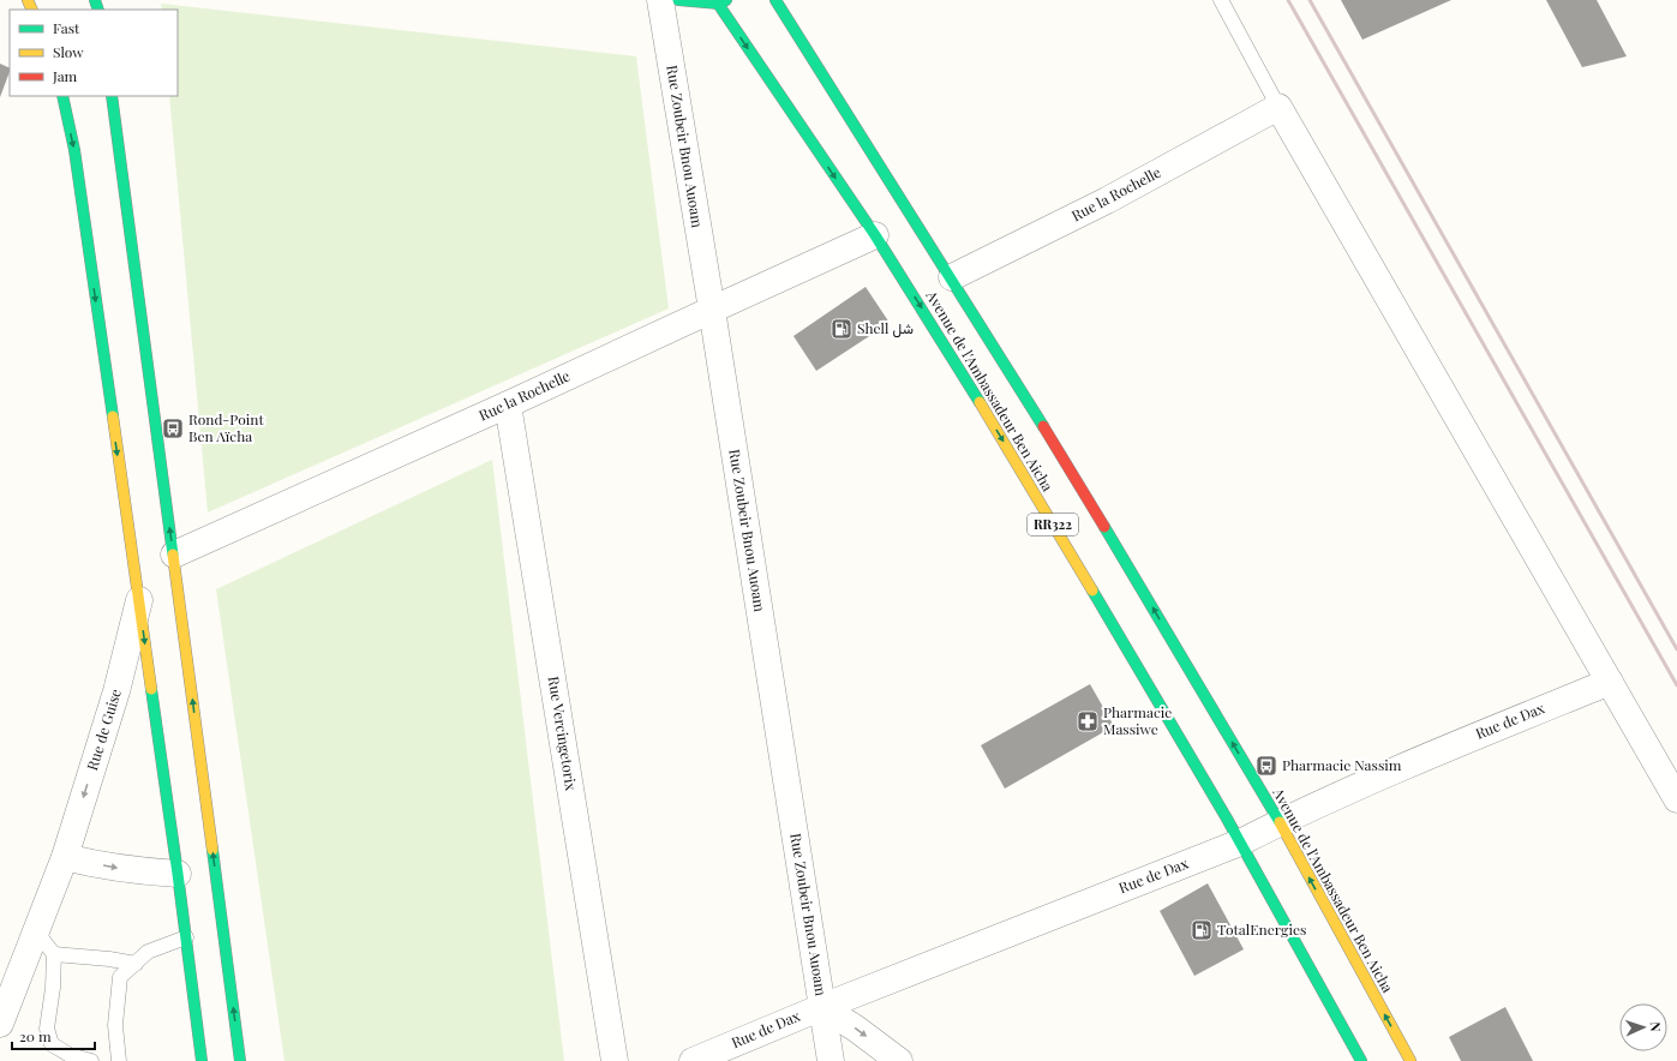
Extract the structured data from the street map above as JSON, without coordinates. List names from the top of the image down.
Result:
{
  "streets": {
    "main road": ["Avenue de l'Ambassadeur Ben Aicha", "RR322"],
    "street": [
      "Rue Zoubeir Bnou Auoam",
      "Rue la Rochelle",
      "Rue de Dax",
      "Rue de Guise",
      "Rue Vercingetorix"
    ]
  },
  "crossings": [
    ["Rue Zoubeir Bnou Auoam", "Rue la Rochelle"],
    ["Rue Zoubeir Bnou Auoam", "Rue de Dax"],
    ["Rue la Rochelle", "Avenue de l'Ambassadeur Ben Aicha"],
    ["Rue la Rochelle", "Rue Vercingetorix"],
    ["Avenue de l'Ambassadeur Ben Aicha", "Rue de Dax"]
  ],
  "one_way": ["Rue de Guise"],
  "places": {
    "fuel station": ["Shell شل", "TotalEnergies"],
    "bus stop": ["Rond-Point Ben Aïcha", "Pharmacie Nassim"],
    "pharmacy": ["Pharmacie Massiwe"]
  },
  "legend": ["Fast", "Slow", "Jam"],
  "scale_bar": "20 m",
  "north": "right"
}
